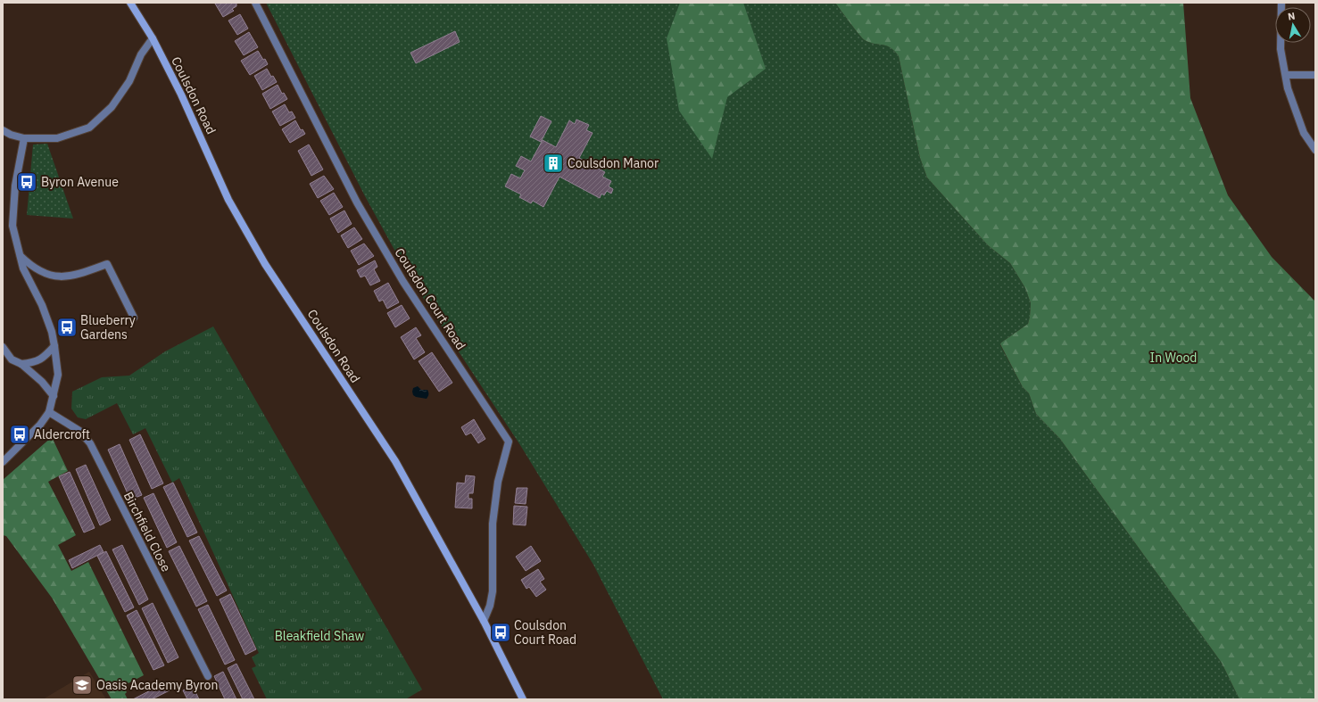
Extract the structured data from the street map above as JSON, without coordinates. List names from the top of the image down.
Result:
{
  "streets": {
    "main road": ["Coulsdon Road"],
    "street": ["Coulsdon Court Road", "Birchfield Close"]
  },
  "crossings": [
    ["Coulsdon Road", "Coulsdon Court Road"]
  ],
  "parks": ["In Wood", "Bleakfield Shaw"],
  "places": {
    "building": ["Coulsdon Manor"],
    "bus stop": [
      "Byron Avenue",
      "Blueberry Gardens",
      "Aldercroft",
      "Coulsdon Court Road"
    ],
    "school or university": ["Oasis Academy Byron"]
  },
  "north": "top"
}
